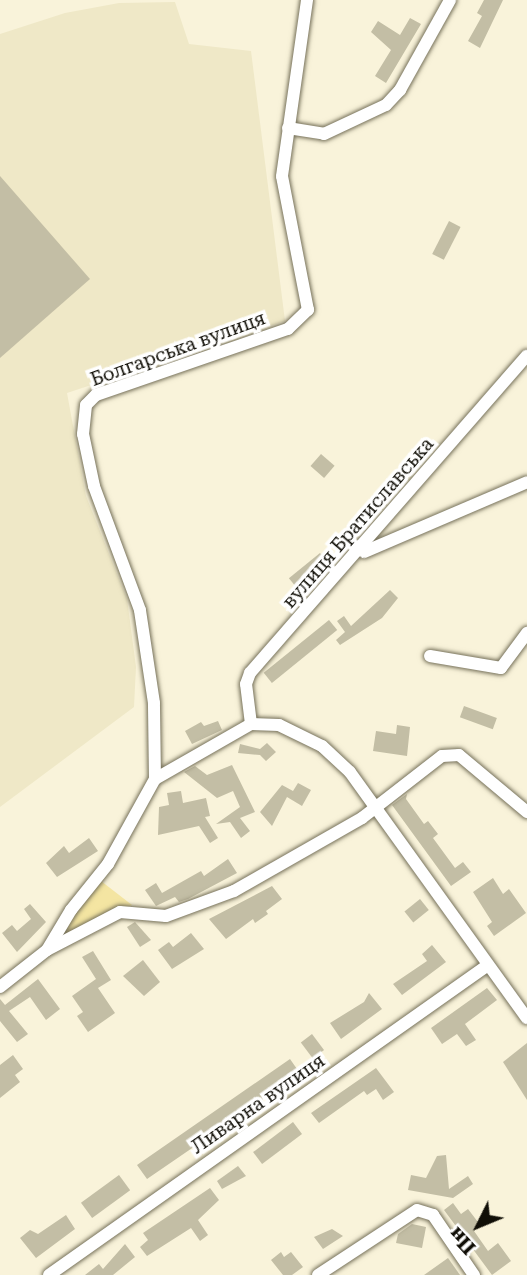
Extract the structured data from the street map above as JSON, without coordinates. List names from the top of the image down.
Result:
{
  "streets": {
    "street": ["Болгарська вулиця", "вулиця Братиславська", "Ливарна вулиця"]
  },
  "north": "bottom left"
}
